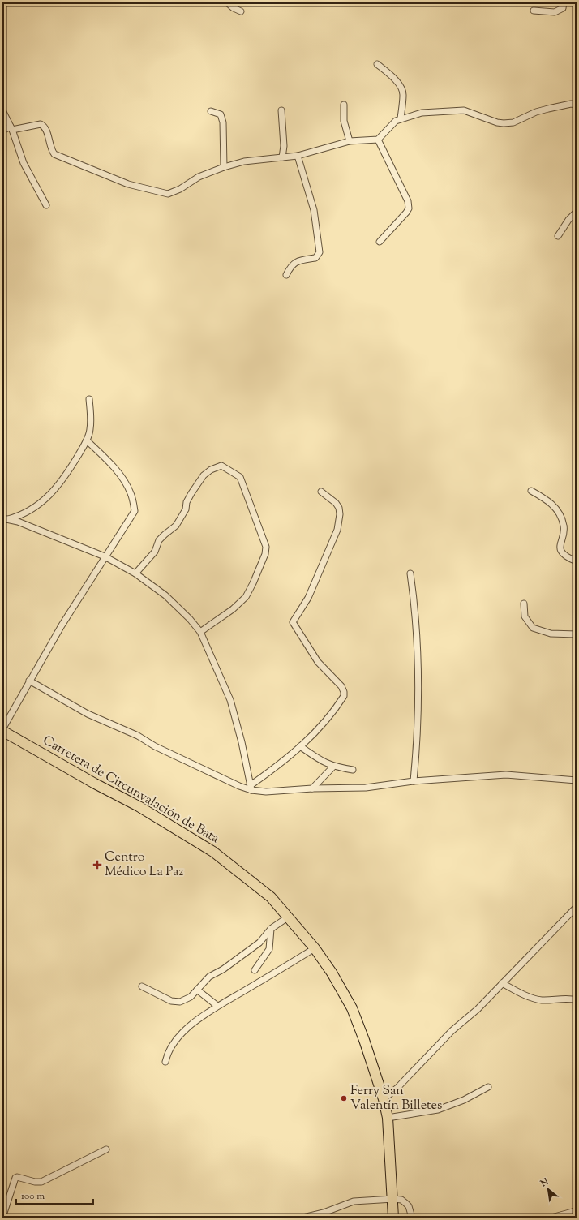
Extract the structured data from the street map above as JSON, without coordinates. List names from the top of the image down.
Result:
{
  "streets": {
    "main road": ["Carretera de Circunvalación de Bata"]
  },
  "places": {
    "health": ["Centro Médico La Paz"],
    "other": ["Ferry San Valentín Billetes"]
  },
  "scale_bar": "100 m",
  "north": "top left"
}
